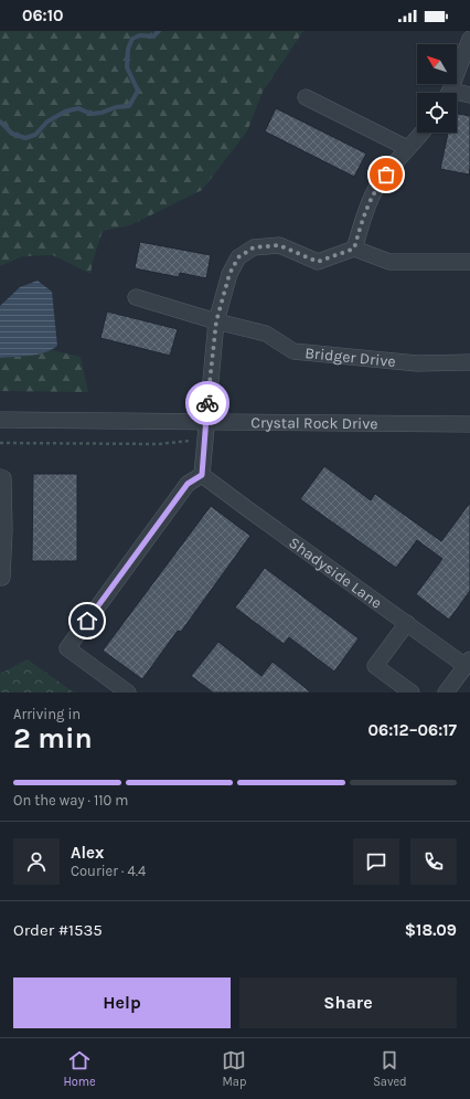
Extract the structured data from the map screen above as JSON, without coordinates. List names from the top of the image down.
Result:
{
  "streets": {
    "street": ["Bridger Drive", "Crystal Rock Drive", "Shadyside Lane"]
  },
  "north": "top left",
  "page": {
    "status": "06:10",
    "heading": ["2 min", "Arriving in", "06:12–06:17"],
    "panel": [
      "Alex",
      "Courier · 4.4",
      "Order #1535",
      "$18.09"
    ],
    "bar": "On the way · 110 m",
    "buttons": ["Help", "Share"],
    "tabs": ["Home", "Map", "Saved"]
  }
}
